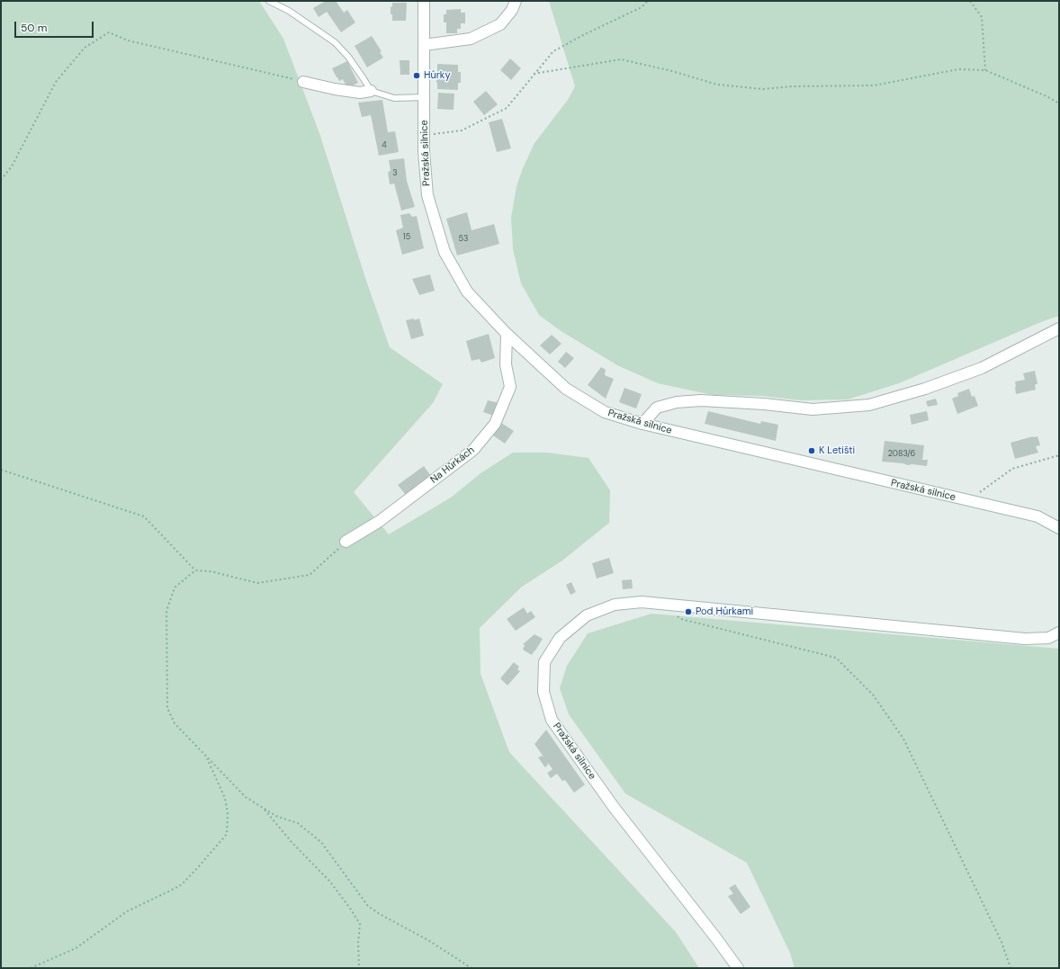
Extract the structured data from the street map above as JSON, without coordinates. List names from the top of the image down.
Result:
{
  "streets": {
    "street": ["Pražská silnice", "Na Hůrkách"]
  },
  "crossings": [
    ["Pražská silnice", "Na Hůrkách"]
  ],
  "places": ["Hůrky", "K Letišti", "Pod Hůrkami"],
  "house_numbers": [
    "4",
    "3",
    "15",
    "53",
    "2083/6"
  ],
  "scale_bar": "50 m"
}
